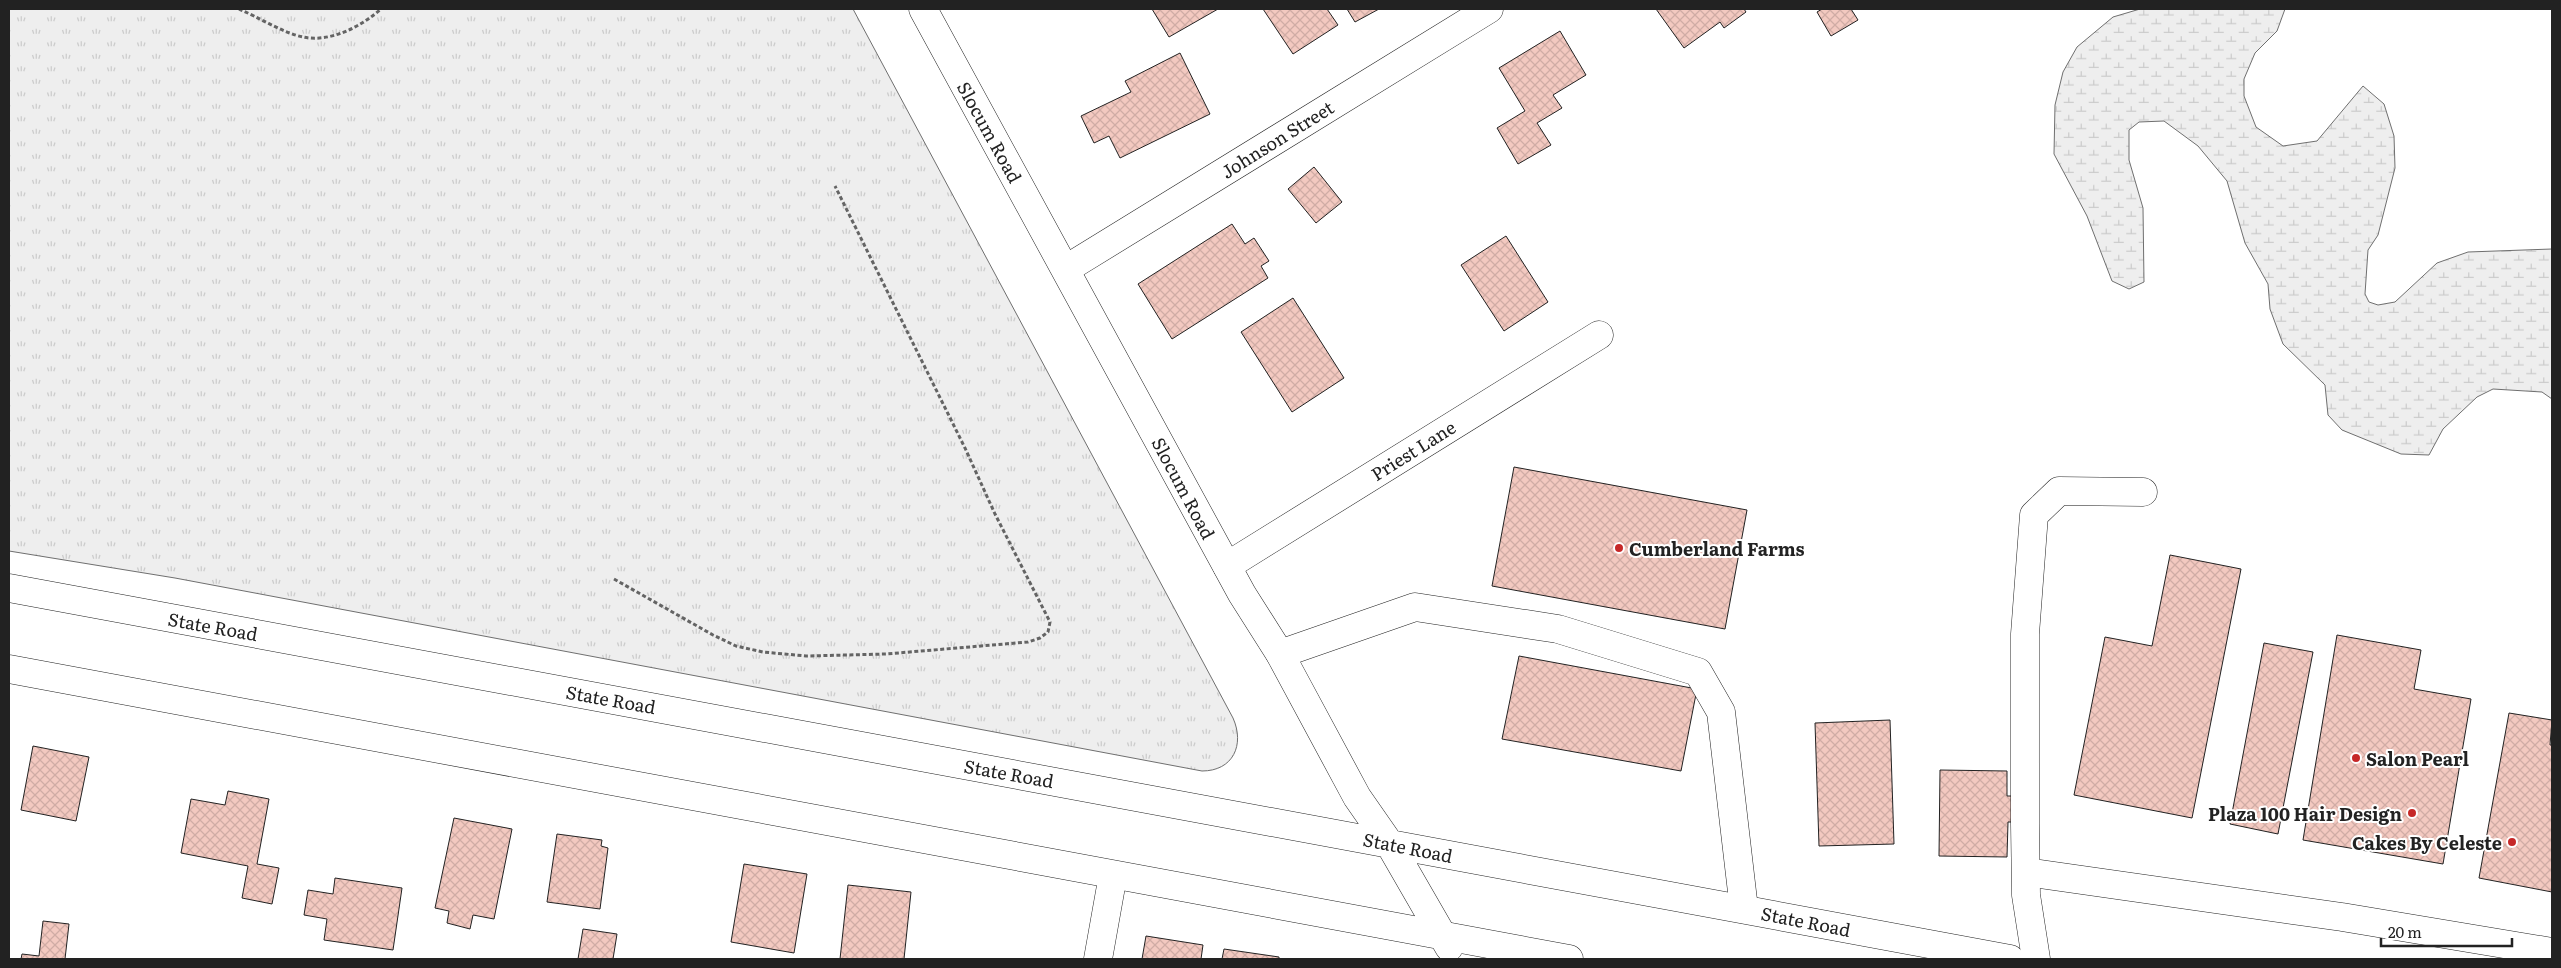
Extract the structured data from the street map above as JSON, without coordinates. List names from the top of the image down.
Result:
{
  "streets": {
    "main road": [
      "Slocum Road",
      "Johnson Street",
      "Priest Lane",
      "State Road"
    ]
  },
  "crossings": [
    ["Slocum Road", "Johnson Street"],
    ["Slocum Road", "Priest Lane"],
    ["Slocum Road", "State Road"]
  ],
  "places": [
    "Cumberland Farms",
    "Salon Pearl",
    "Plaza 100 Hair Design",
    "Cakes By Celeste"
  ],
  "scale_bar": "20 m"
}
